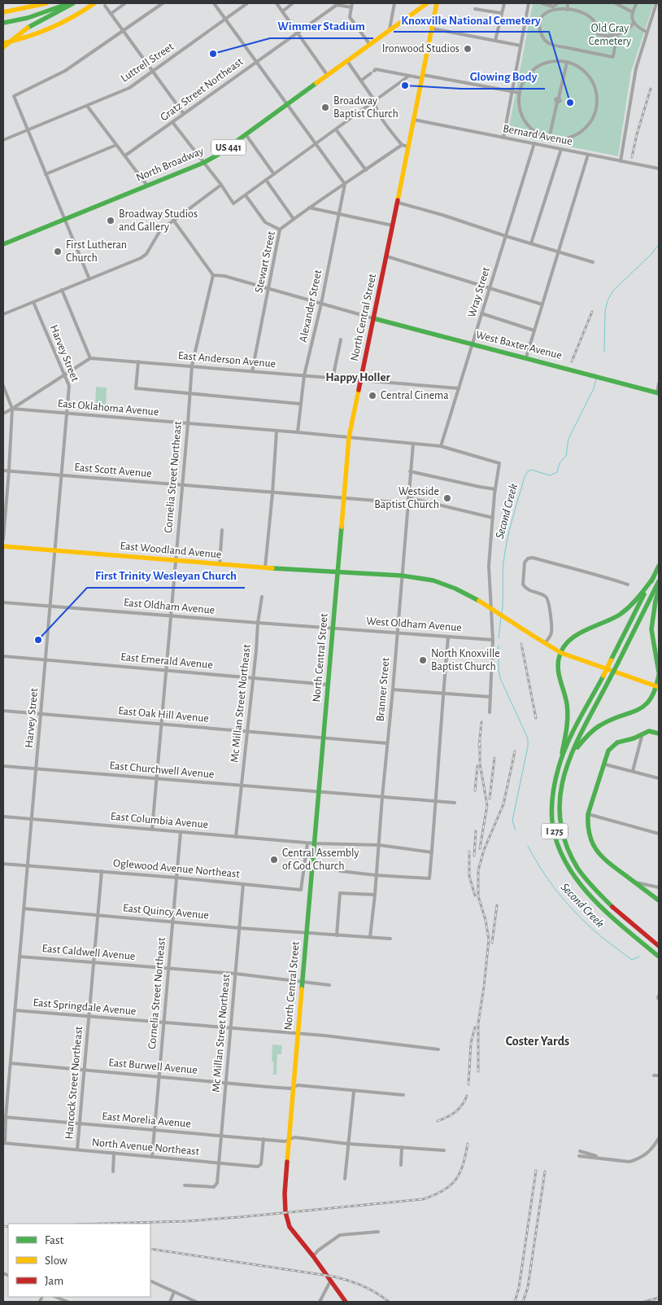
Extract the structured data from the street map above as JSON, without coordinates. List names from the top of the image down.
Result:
{
  "streets": {
    "main road": [
      "US 441",
      "North Broadway",
      "North Central Street",
      "West Baxter Avenue",
      "East Woodland Avenue",
      "I 275"
    ],
    "street": [
      "Luttrell Street",
      "Gratz Street Northeast",
      "Bernard Avenue",
      "Stewart Street",
      "Wray Street",
      "Alexander Street",
      "Harvey Street",
      "East Anderson Avenue",
      "East Oklahoma Avenue",
      "East Scott Avenue",
      "Cornelia Street Northeast",
      "East Oldham Avenue",
      "West Oldham Avenue",
      "East Emerald Avenue",
      "Branner Street",
      "Mc Millan Street Northeast",
      "East Oak Hill Avenue",
      "East Churchwell Avenue",
      "East Columbia Avenue",
      "Oglewood Avenue Northeast",
      "East Quincy Avenue",
      "East Caldwell Avenue",
      "East Springdale Avenue",
      "East Burwell Avenue",
      "Hancock Street Northeast",
      "East Morelia Avenue",
      "North Avenue Northeast"
    ]
  },
  "crossings": [
    ["Bernard Avenue", "Wray Street"],
    ["Bernard Avenue", "North Central Street"],
    ["Stewart Street", "Alexander Street"],
    ["Stewart Street", "East Anderson Avenue"],
    ["Wray Street", "West Baxter Avenue"],
    ["Wray Street", "East Anderson Avenue"],
    ["Wray Street", "East Oklahoma Avenue"],
    ["Alexander Street", "East Anderson Avenue"],
    ["Alexander Street", "East Oklahoma Avenue"],
    ["North Central Street", "West Baxter Avenue"],
    ["North Central Street", "East Anderson Avenue"],
    ["North Central Street", "East Oklahoma Avenue"],
    ["North Central Street", "East Scott Avenue"],
    ["North Central Street", "East Woodland Avenue"],
    ["North Central Street", "East Oldham Avenue"],
    ["North Central Street", "West Oldham Avenue"],
    ["North Central Street", "East Emerald Avenue"],
    ["North Central Street", "East Oak Hill Avenue"],
    ["North Central Street", "East Churchwell Avenue"],
    ["North Central Street", "East Columbia Avenue"],
    ["North Central Street", "East Quincy Avenue"],
    ["North Central Street", "East Caldwell Avenue"],
    ["North Central Street", "East Springdale Avenue"],
    ["North Central Street", "East Burwell Avenue"],
    ["North Central Street", "East Morelia Avenue"],
    ["Harvey Street", "East Oklahoma Avenue"],
    ["Harvey Street", "East Scott Avenue"],
    ["Harvey Street", "East Woodland Avenue"],
    ["Harvey Street", "East Oldham Avenue"],
    ["Harvey Street", "East Emerald Avenue"],
    ["Harvey Street", "East Oak Hill Avenue"],
    ["Harvey Street", "East Churchwell Avenue"],
    ["Harvey Street", "East Columbia Avenue"],
    ["Harvey Street", "Oglewood Avenue Northeast"],
    ["Harvey Street", "East Quincy Avenue"],
    ["Harvey Street", "East Caldwell Avenue"],
    ["Harvey Street", "East Springdale Avenue"],
    ["Harvey Street", "East Burwell Avenue"],
    ["Harvey Street", "East Morelia Avenue"],
    ["Harvey Street", "North Avenue Northeast"],
    ["East Anderson Avenue", "Cornelia Street Northeast"],
    ["East Oklahoma Avenue", "Cornelia Street Northeast"],
    ["East Oklahoma Avenue", "Branner Street"],
    ["East Scott Avenue", "Cornelia Street Northeast"],
    ["East Scott Avenue", "Branner Street"],
    ["Cornelia Street Northeast", "East Woodland Avenue"],
    ["Cornelia Street Northeast", "East Oldham Avenue"],
    ["Cornelia Street Northeast", "East Emerald Avenue"],
    ["Cornelia Street Northeast", "East Oak Hill Avenue"],
    ["Cornelia Street Northeast", "East Churchwell Avenue"],
    ["Cornelia Street Northeast", "East Columbia Avenue"],
    ["Cornelia Street Northeast", "Oglewood Avenue Northeast"],
    ["Cornelia Street Northeast", "East Quincy Avenue"],
    ["Cornelia Street Northeast", "East Caldwell Avenue"],
    ["Cornelia Street Northeast", "East Springdale Avenue"],
    ["Cornelia Street Northeast", "East Burwell Avenue"],
    ["Cornelia Street Northeast", "East Morelia Avenue"],
    ["Cornelia Street Northeast", "North Avenue Northeast"],
    ["East Woodland Avenue", "Branner Street"],
    ["East Oldham Avenue", "West Oldham Avenue"],
    ["East Oldham Avenue", "Mc Millan Street Northeast"],
    ["West Oldham Avenue", "Branner Street"],
    ["East Emerald Avenue", "Mc Millan Street Northeast"],
    ["Branner Street", "East Oak Hill Avenue"],
    ["Branner Street", "East Churchwell Avenue"],
    ["Branner Street", "East Columbia Avenue"],
    ["Branner Street", "East Quincy Avenue"],
    ["Mc Millan Street Northeast", "East Oak Hill Avenue"],
    ["Mc Millan Street Northeast", "East Churchwell Avenue"],
    ["Mc Millan Street Northeast", "East Columbia Avenue"],
    ["Mc Millan Street Northeast", "Oglewood Avenue Northeast"],
    ["Mc Millan Street Northeast", "East Quincy Avenue"],
    ["Mc Millan Street Northeast", "East Caldwell Avenue"],
    ["Mc Millan Street Northeast", "East Springdale Avenue"],
    ["Mc Millan Street Northeast", "East Burwell Avenue"],
    ["Mc Millan Street Northeast", "East Morelia Avenue"],
    ["Mc Millan Street Northeast", "North Avenue Northeast"],
    ["East Columbia Avenue", "Oglewood Avenue Northeast"],
    ["Oglewood Avenue Northeast", "Hancock Street Northeast"],
    ["East Quincy Avenue", "Hancock Street Northeast"],
    ["East Caldwell Avenue", "Hancock Street Northeast"],
    ["East Springdale Avenue", "Hancock Street Northeast"],
    ["East Burwell Avenue", "Hancock Street Northeast"],
    ["Hancock Street Northeast", "East Morelia Avenue"],
    ["Hancock Street Northeast", "North Avenue Northeast"],
    ["East Morelia Avenue", "North Avenue Northeast"]
  ],
  "districts": ["Happy Holler", "Coster Yards"],
  "water": ["Second Creek"],
  "parks": ["Old Gray Cemetery"],
  "places": [
    "Ironwood Studios",
    "Wimmer Stadium",
    "Glowing Body",
    "Knoxville National Cemetery",
    "Broadway Baptist Church",
    "Broadway Studios and Gallery",
    "First Lutheran Church",
    "Central Cinema",
    "Westside Baptist Church",
    "First Trinity Wesleyan Church",
    "North Knoxville Baptist Church",
    "Central Assembly of God Church"
  ],
  "legend": ["Fast", "Slow", "Jam"]
}
